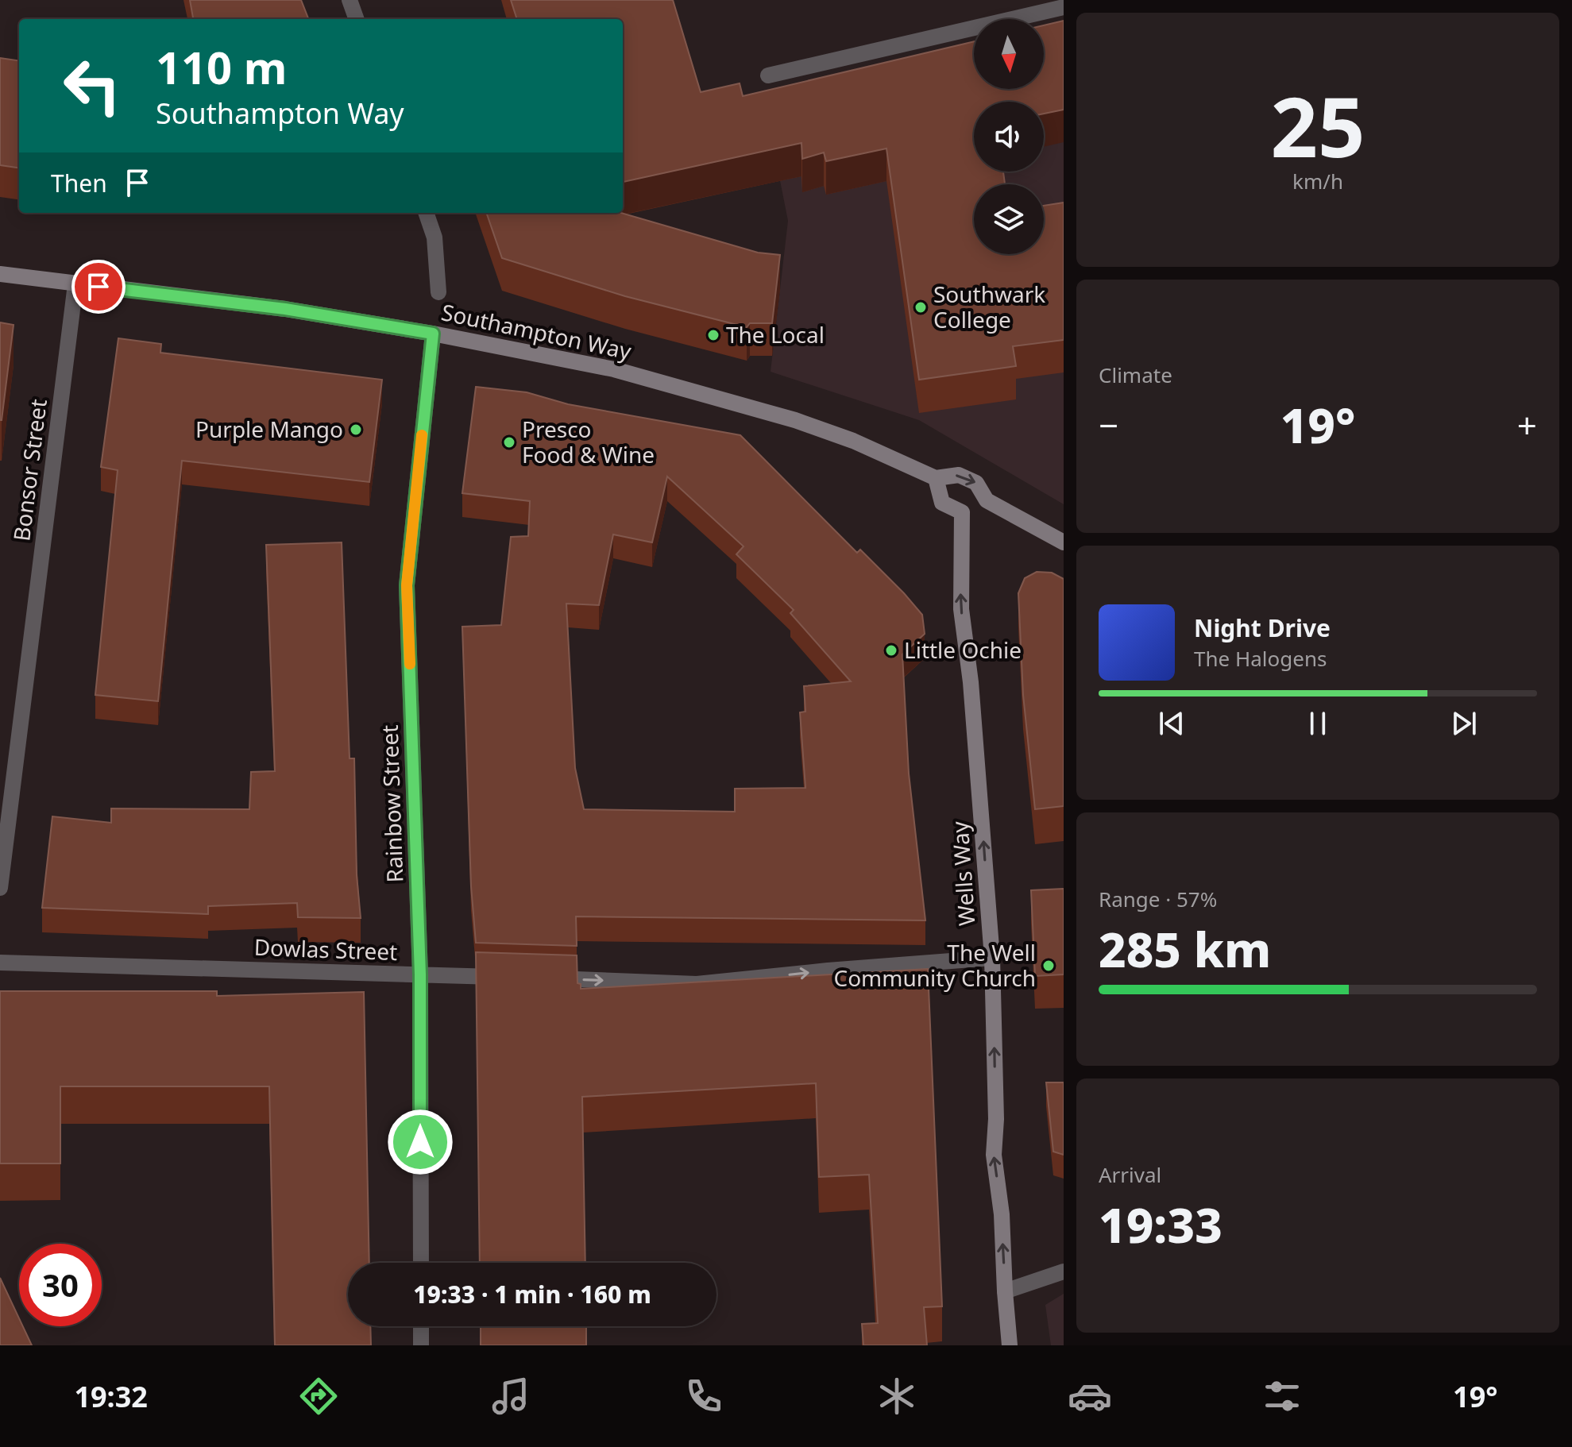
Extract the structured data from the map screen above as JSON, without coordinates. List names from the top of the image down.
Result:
{
  "streets": {
    "main road": ["Southampton Way", "Wells Way"],
    "street": ["Bonsor Street", "Rainbow Street", "Dowlas Street"]
  },
  "crossings": [
    ["Southampton Way", "Bonsor Street"],
    ["Southampton Way", "Rainbow Street"],
    ["Rainbow Street", "Dowlas Street"]
  ],
  "one_way": ["Wells Way"],
  "places": [
    "Southwark College",
    "The Local",
    "Purple Mango",
    "Presco Food & Wine",
    "Little Ochie",
    "The Well Community Church"
  ],
  "north": "bottom",
  "page": {
    "tile": [
      ["25", "km/h"],
      "Climate",
      ["Range · 57%", "285 km"],
      ["Arrival", "19:33"]
    ],
    "turn": ["110 m", "Southampton Way"],
    "then": "Then",
    "heat": ["−", "19°", "+"],
    "song": ["Night Drive", "The Halogens"],
    "limit": "30",
    "trip": "19:33 · 1 min · 160 m",
    "tabs": ["19:32", "19°"]
  }
}
